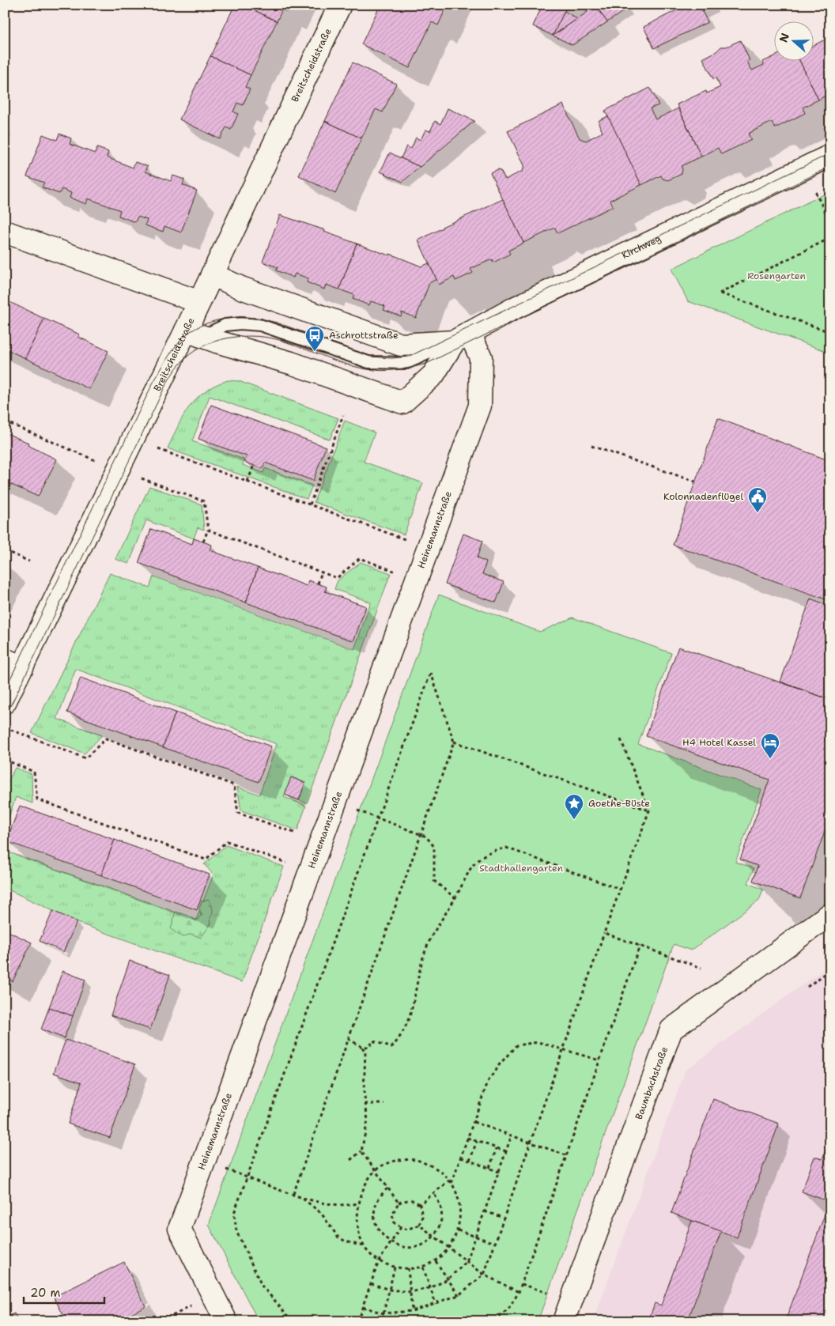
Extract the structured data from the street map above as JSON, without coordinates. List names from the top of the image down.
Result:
{
  "streets": {
    "street": [
      "Breitscheidstraße",
      "Kirchweg",
      "Heinemannstraße",
      "Baumbachstraße"
    ]
  },
  "crossings": [
    ["Kirchweg", "Heinemannstraße"]
  ],
  "parks": ["Rosengarten", "Stadthallengarten"],
  "places": {
    "bus stop": ["Aschrottstraße"],
    "public building": ["Kolonnadenflügel"],
    "hotel": ["H4 Hotel Kassel"],
    "place": ["Goethe-Büste"]
  },
  "scale_bar": "20 m",
  "north": "left"
}
